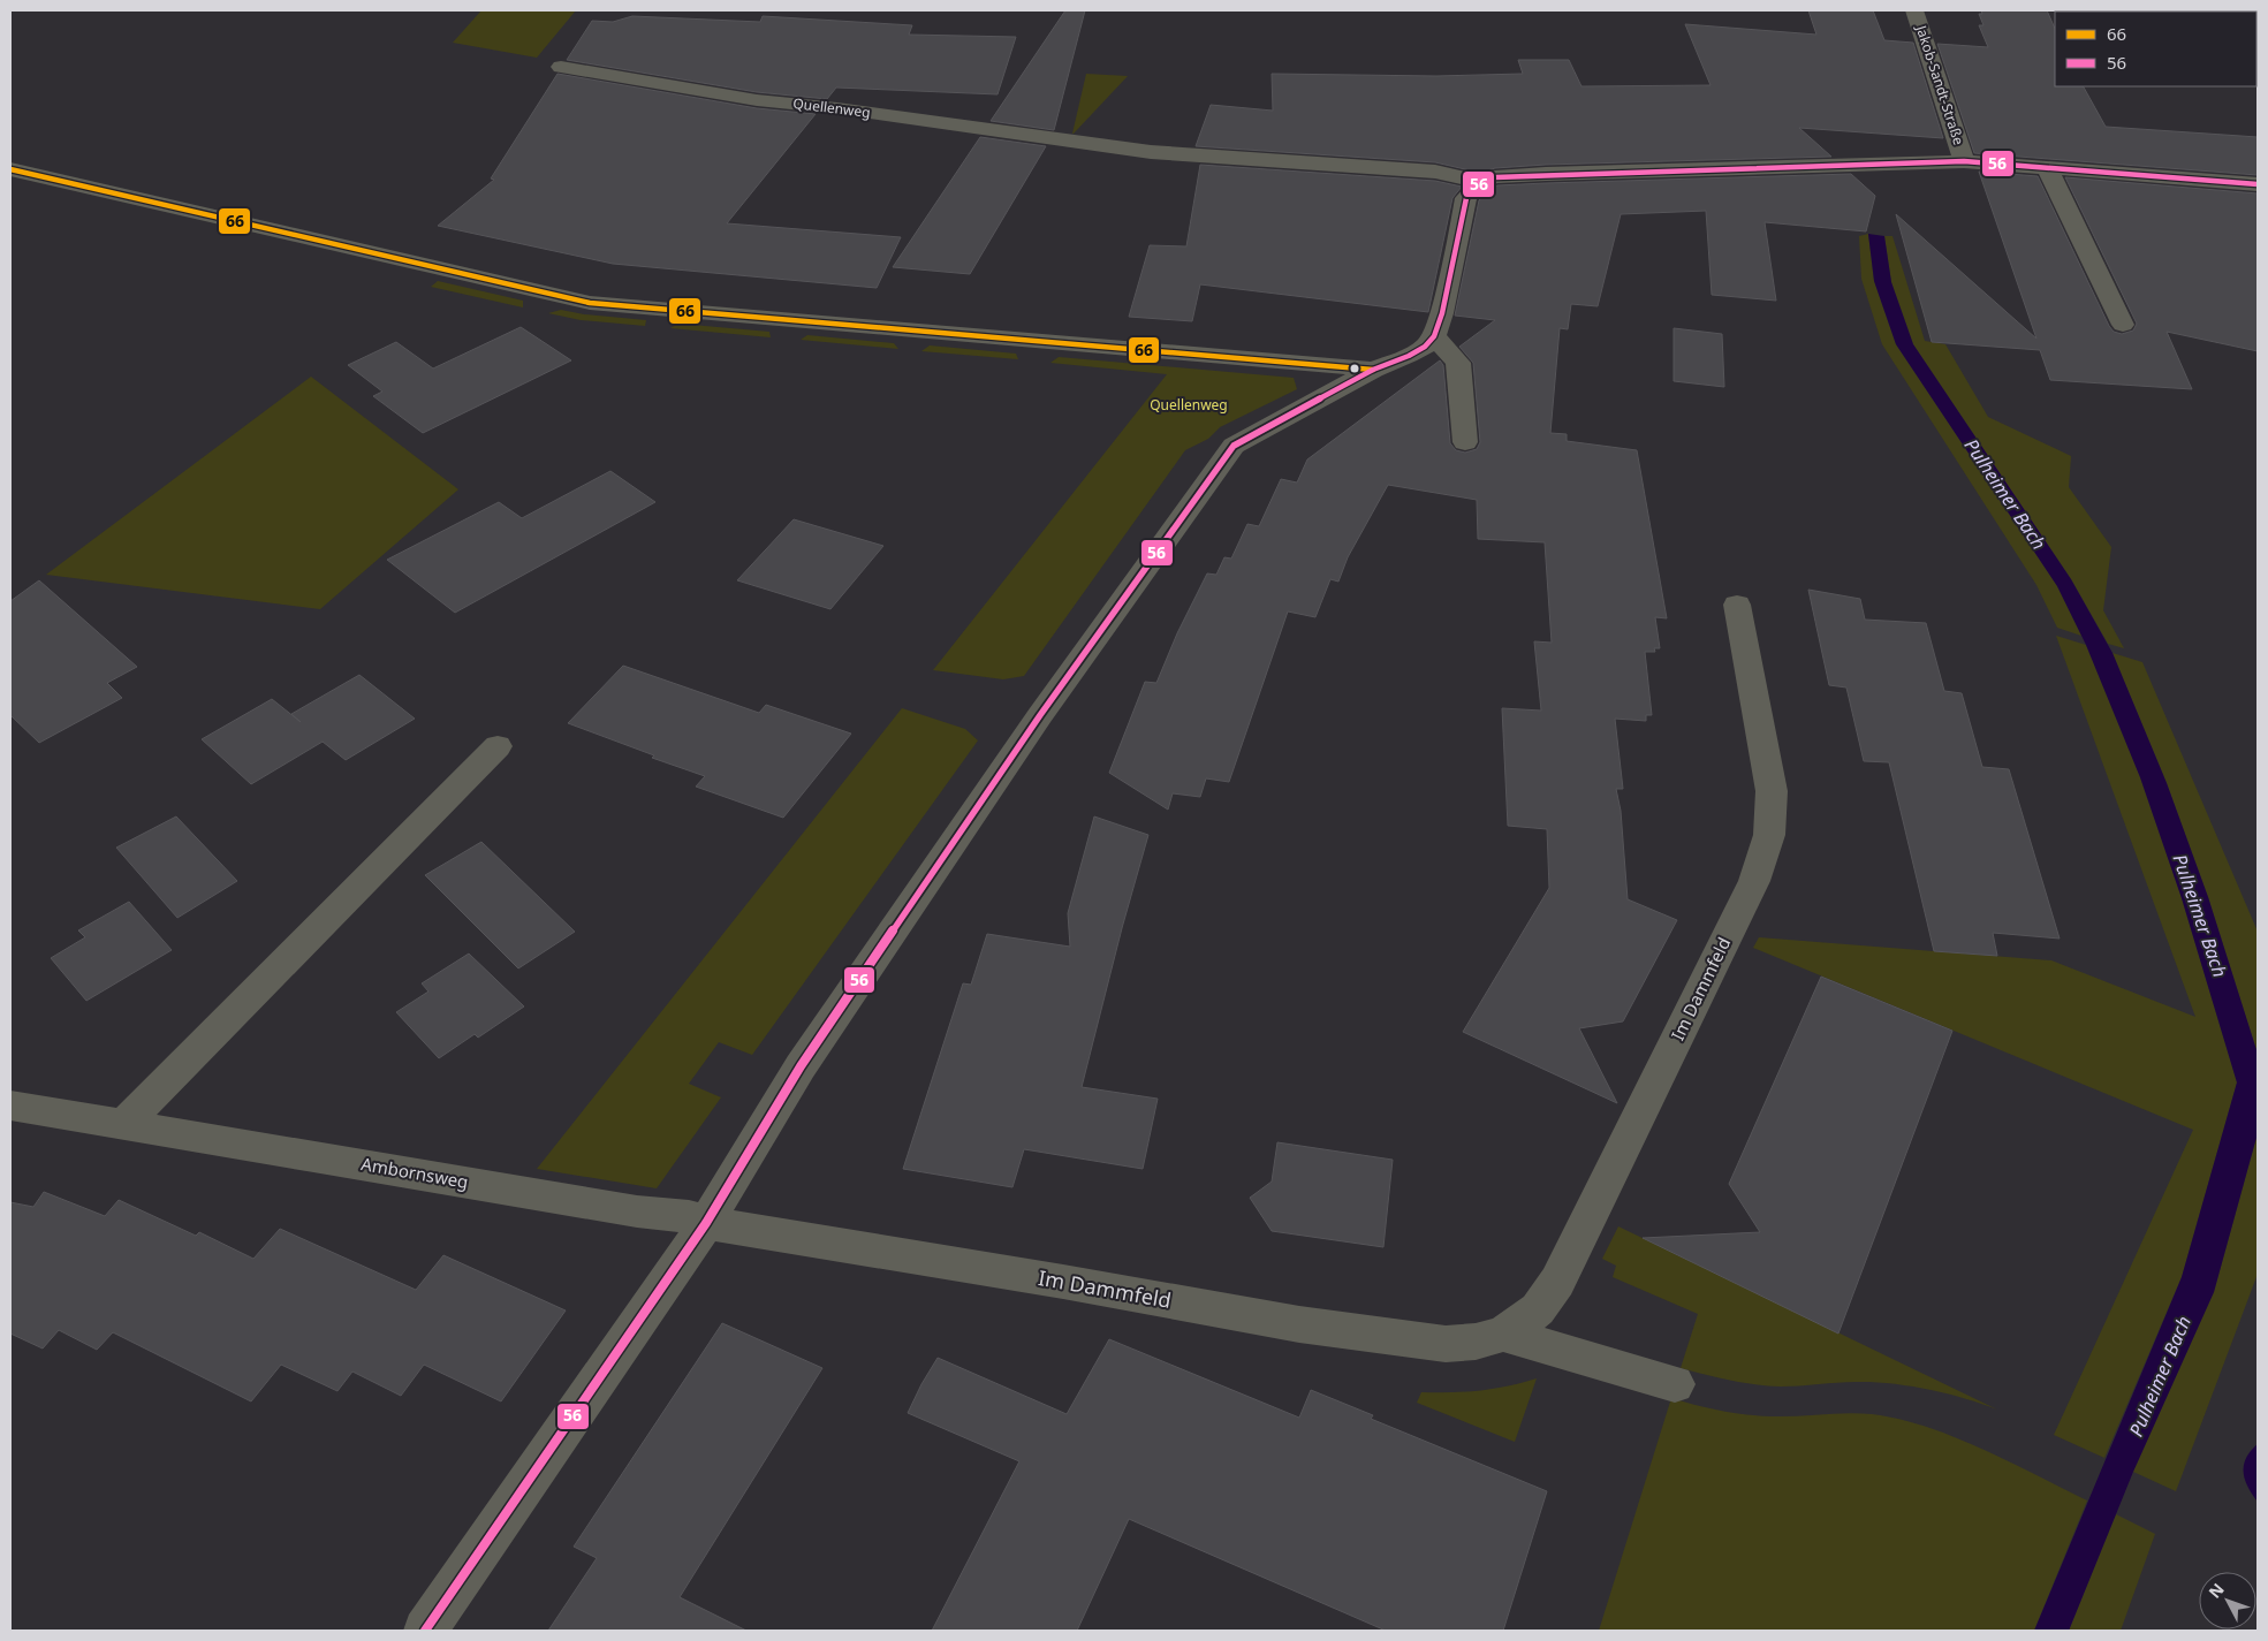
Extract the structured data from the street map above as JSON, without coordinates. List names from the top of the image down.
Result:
{
  "streets": {
    "street": [
      "Jakob-Sandt-Straße",
      "Quellenweg",
      "Im Dammfeld",
      "Ambornsweg"
    ]
  },
  "crossings": [
    ["Jakob-Sandt-Straße", "Quellenweg"],
    ["Im Dammfeld", "Ambornsweg"]
  ],
  "water": ["Pulheimer Bach"],
  "parks": ["Quellenweg"],
  "lines": ["transit line 56", "transit line 66"],
  "legend": ["66", "56"],
  "north": "top left"
}
